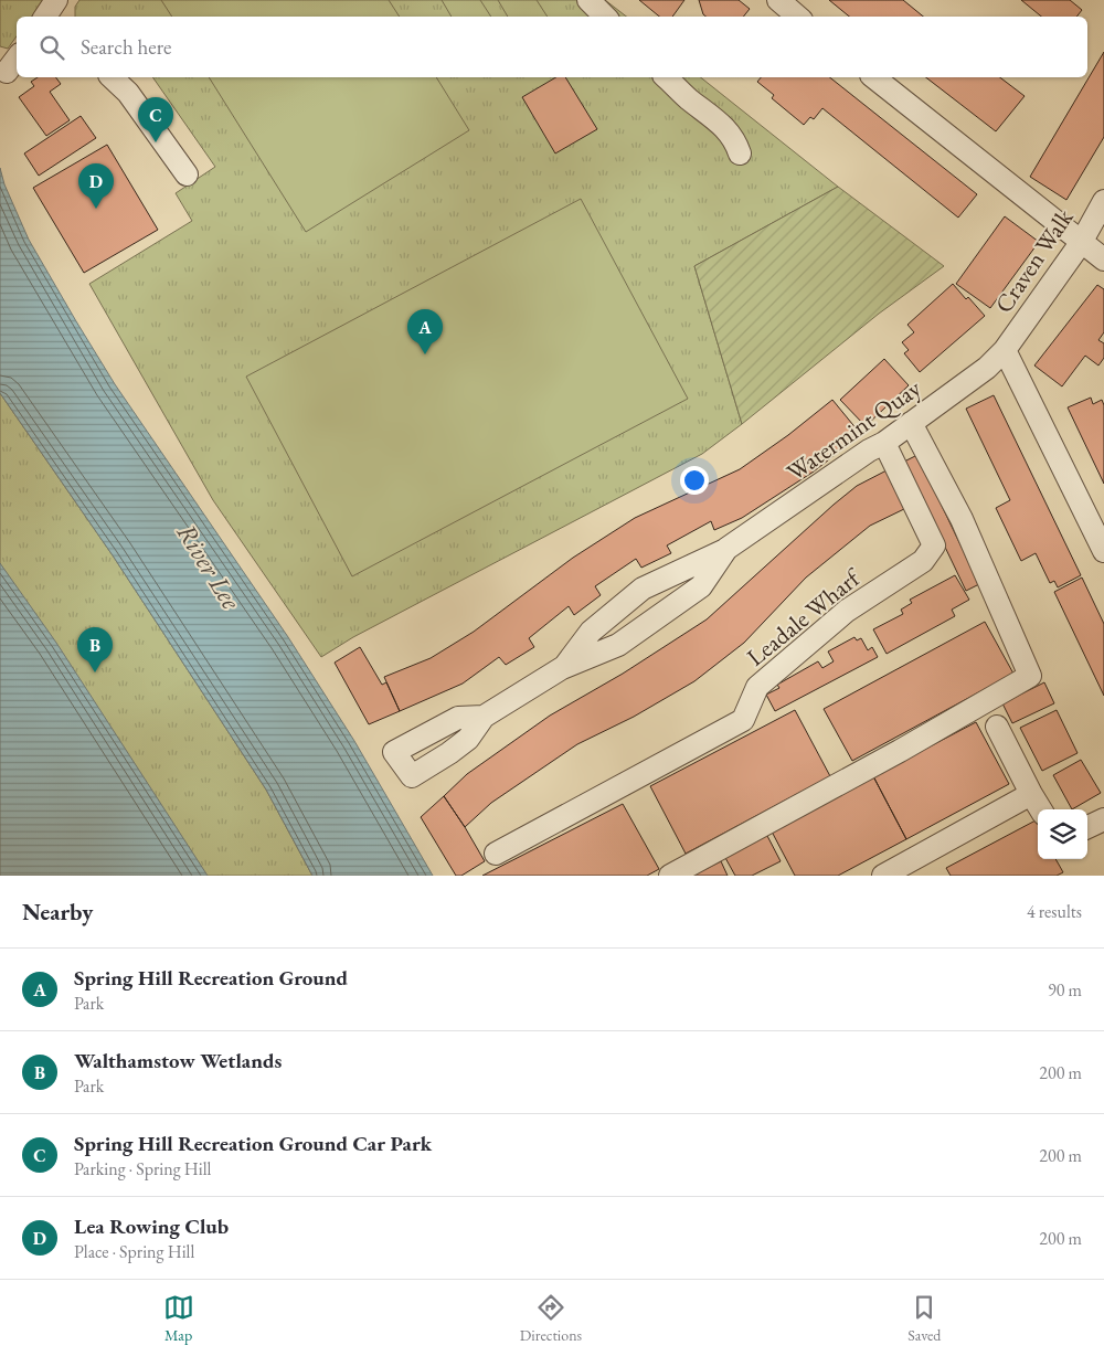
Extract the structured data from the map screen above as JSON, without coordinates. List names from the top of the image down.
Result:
{
  "streets": {
    "street": ["Craven Walk", "Watermint Quay", "Leadale Wharf"]
  },
  "crossings": [
    ["Craven Walk", "Watermint Quay"],
    ["Watermint Quay", "Leadale Wharf"]
  ],
  "water": ["River Lee"],
  "page": {
    "search": "Search here",
    "pins": [
      "C",
      "D",
      "A",
      "B"
    ],
    "heading": ["Nearby", "4 results"],
    "list": [
      {
        "mark": "A",
        "name": "Spring Hill Recreation Ground",
        "note": "Park",
        "value": "90 m"
      },
      {
        "mark": "B",
        "name": "Walthamstow Wetlands",
        "note": "Park",
        "value": "200 m"
      },
      {
        "mark": "C",
        "name": "Spring Hill Recreation Ground Car Park",
        "note": "Parking · Spring Hill",
        "value": "200 m"
      },
      {
        "mark": "D",
        "name": "Lea Rowing Club",
        "note": "Place · Spring Hill",
        "value": "200 m"
      }
    ],
    "nav": ["Map", "Directions", "Saved"]
  }
}
